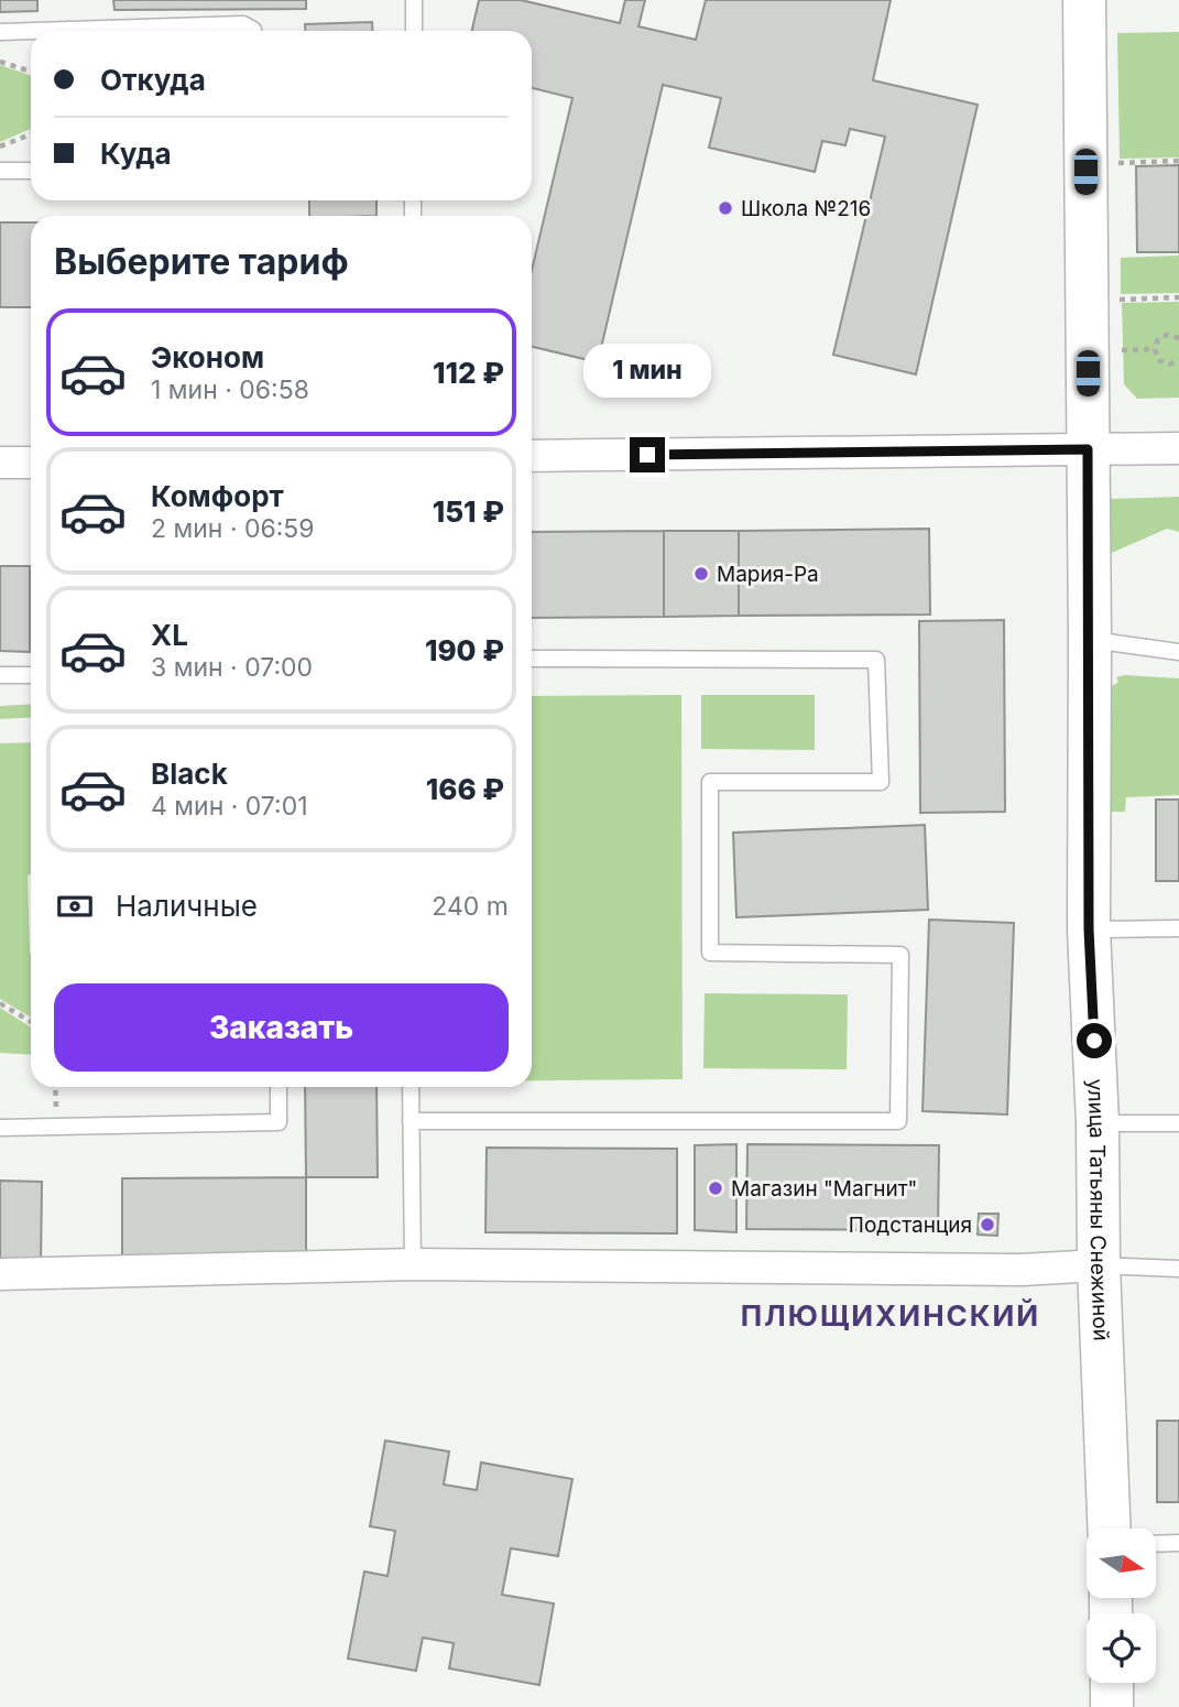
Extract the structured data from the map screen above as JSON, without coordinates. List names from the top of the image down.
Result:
{
  "streets": {
    "street": ["улица Татьяны Снежиной"]
  },
  "districts": ["ПЛЮЩИХИНСКИЙ"],
  "places": [
    "Школа №216",
    "Мария-Ра",
    "Магазин \"Магнит\"",
    "Подстанция"
  ],
  "north": "right",
  "page": {
    "banner": ["Откуда", "Куда"],
    "heading": "Выберите тариф",
    "list": [
      {
        "name": "Эконом",
        "note": "1 мин · 06:58",
        "value": "112 ₽"
      },
      {
        "name": "Комфорт",
        "note": "2 мин · 06:59",
        "value": "151 ₽"
      },
      {
        "name": "XL",
        "note": "3 мин · 07:00",
        "value": "190 ₽"
      },
      {
        "name": "Black",
        "note": "4 мин · 07:01",
        "value": "166 ₽"
      }
    ],
    "bubble": "1 мин",
    "pay": ["Наличные", "240 m"],
    "buttons": "Заказать"
  }
}
